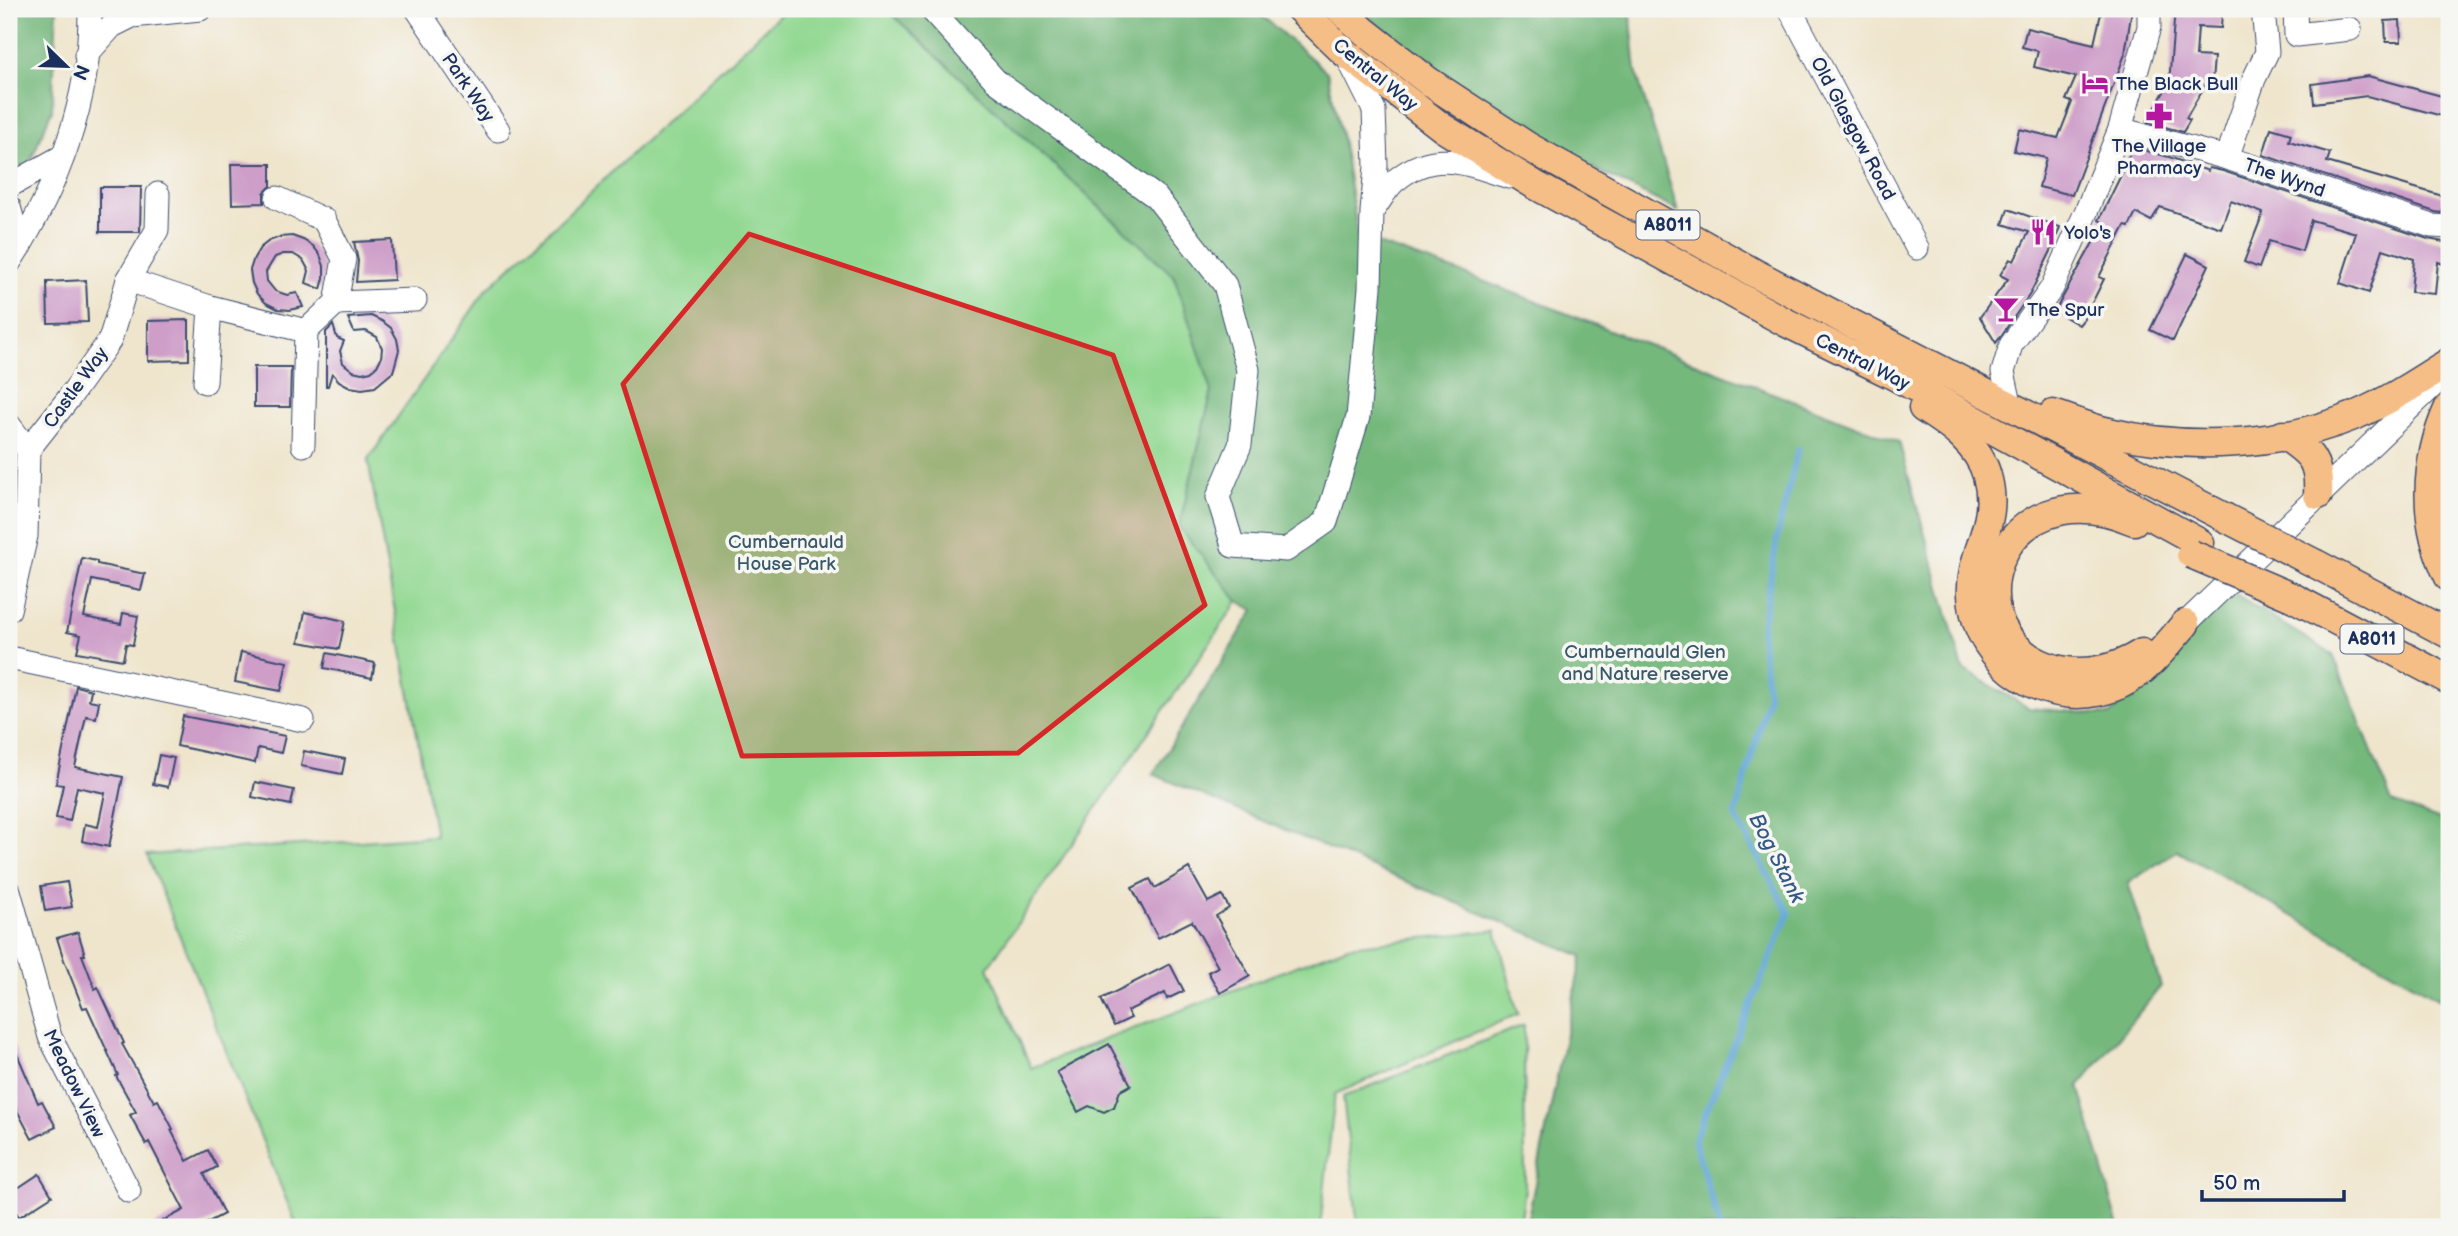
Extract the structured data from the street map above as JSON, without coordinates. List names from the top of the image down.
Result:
{
  "streets": {
    "main road": ["Central Way", "A8011"],
    "street": [
      "Park Way",
      "Old Glasgow Road",
      "The Wynd",
      "Castle Way",
      "Meadow View"
    ]
  },
  "water": ["Bog Stank"],
  "parks": ["Cumbernauld House Park", "Cumbernauld Glen and Nature reserve"],
  "places": {
    "hotel": ["The Black Bull"],
    "pharmacy": ["The Village Pharmacy"],
    "restaurant": ["Yolo's"],
    "bar": ["The Spur"]
  },
  "scale_bar": "50 m",
  "north": "bottom right"
}
